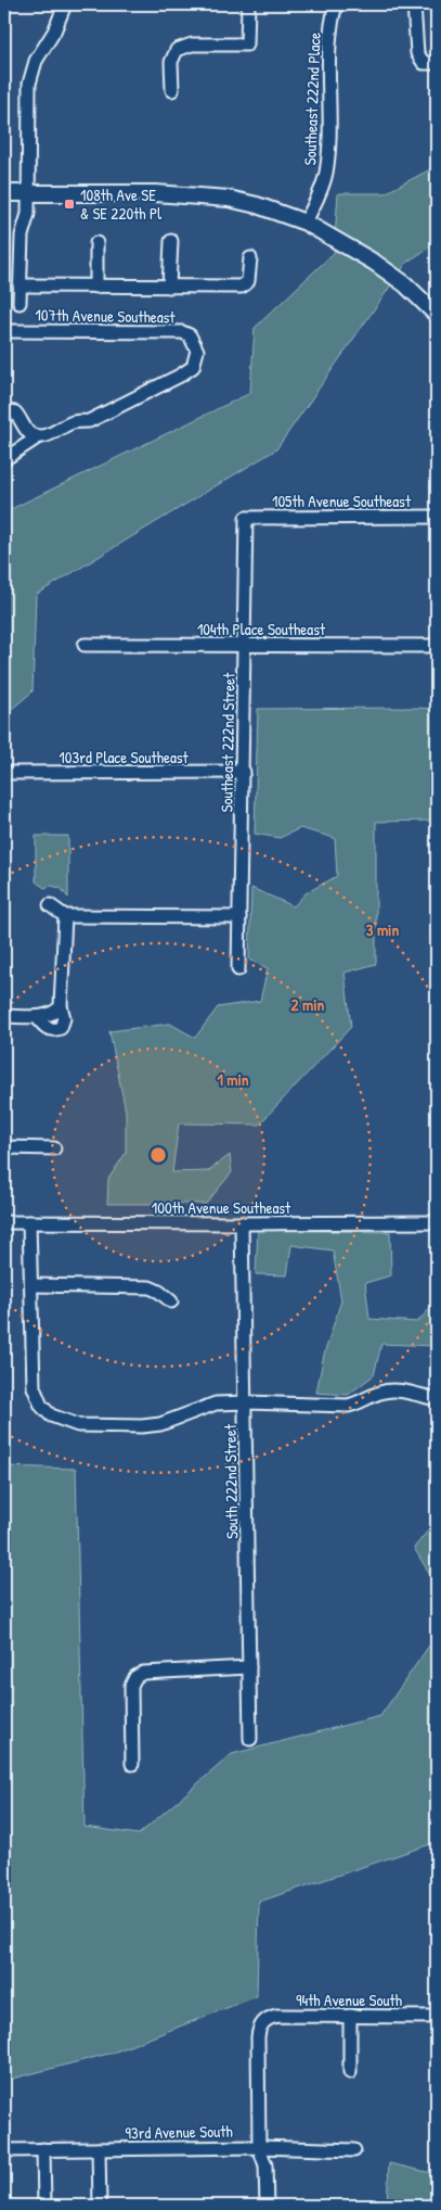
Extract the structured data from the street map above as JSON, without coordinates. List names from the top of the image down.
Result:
{
  "streets": {
    "street": [
      "Southeast 222nd Place",
      "107th Avenue Southeast",
      "105th Avenue Southeast",
      "104th Place Southeast",
      "Southeast 222nd Street",
      "103rd Place Southeast",
      "100th Avenue Southeast",
      "South 222nd Street",
      "94th Avenue South",
      "93rd Avenue South"
    ]
  },
  "crossings": [
    ["105th Avenue Southeast", "Southeast 222nd Street"],
    ["104th Place Southeast", "Southeast 222nd Street"],
    ["Southeast 222nd Street", "103rd Place Southeast"],
    ["100th Avenue Southeast", "South 222nd Street"],
    ["94th Avenue South", "93rd Avenue South"]
  ],
  "places": {
    "transit": ["108th Ave SE & SE 220th Pl"]
  },
  "rings": ["3 min", "2 min", "1 min"]
}
